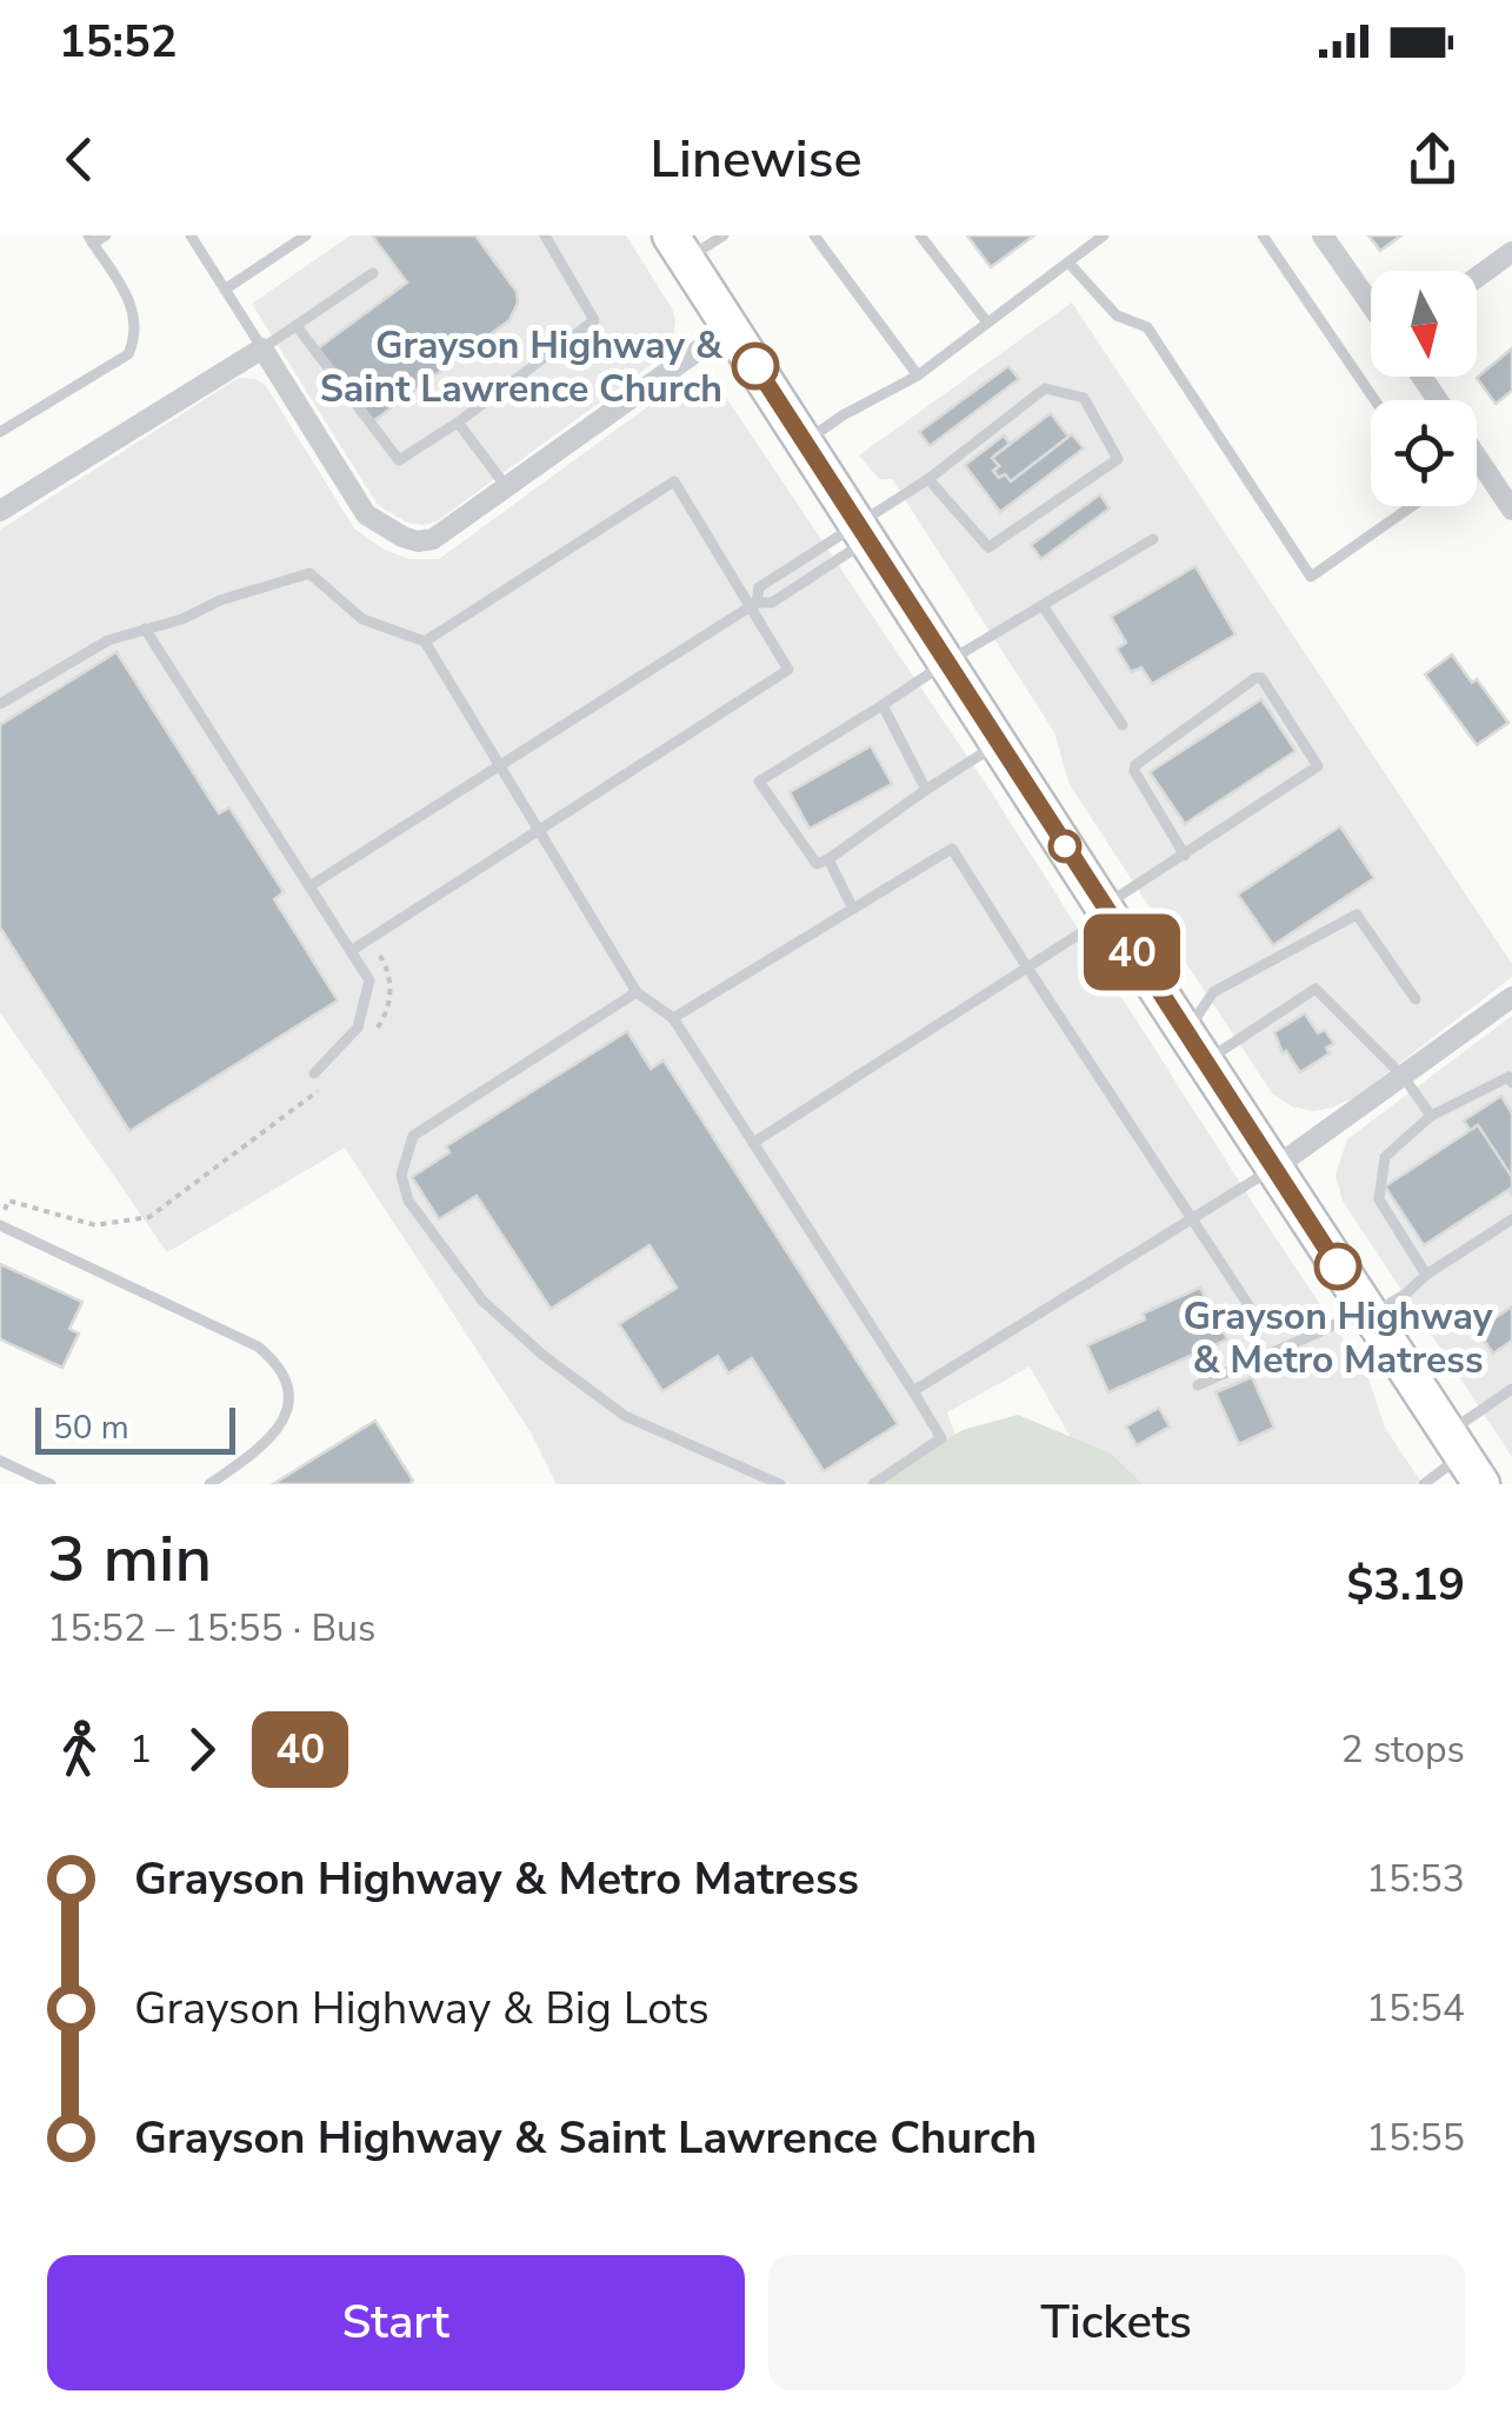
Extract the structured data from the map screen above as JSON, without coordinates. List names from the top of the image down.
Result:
{
  "places": ["Grayson Highway & Saint Lawrence Church", "Grayson Highway & Metro Matress"],
  "lines": ["bus line 40"],
  "scale_bar": "50 m",
  "north": "bottom",
  "page": {
    "status": "15:52",
    "header": "Linewise",
    "on_map": "40",
    "scale": "50 m",
    "heading": ["3 min", "15:52 – 15:55 · Bus", "$3.19"],
    "legs": ["1", "40", "2 stops"],
    "list": [
      {
        "name": "Grayson Highway & Metro Matress",
        "value": "15:53"
      },
      {
        "name": "Grayson Highway & Big Lots",
        "value": "15:54"
      },
      {
        "name": "Grayson Highway & Saint Lawrence Church",
        "value": "15:55"
      }
    ],
    "buttons": ["Start", "Tickets"]
  }
}
